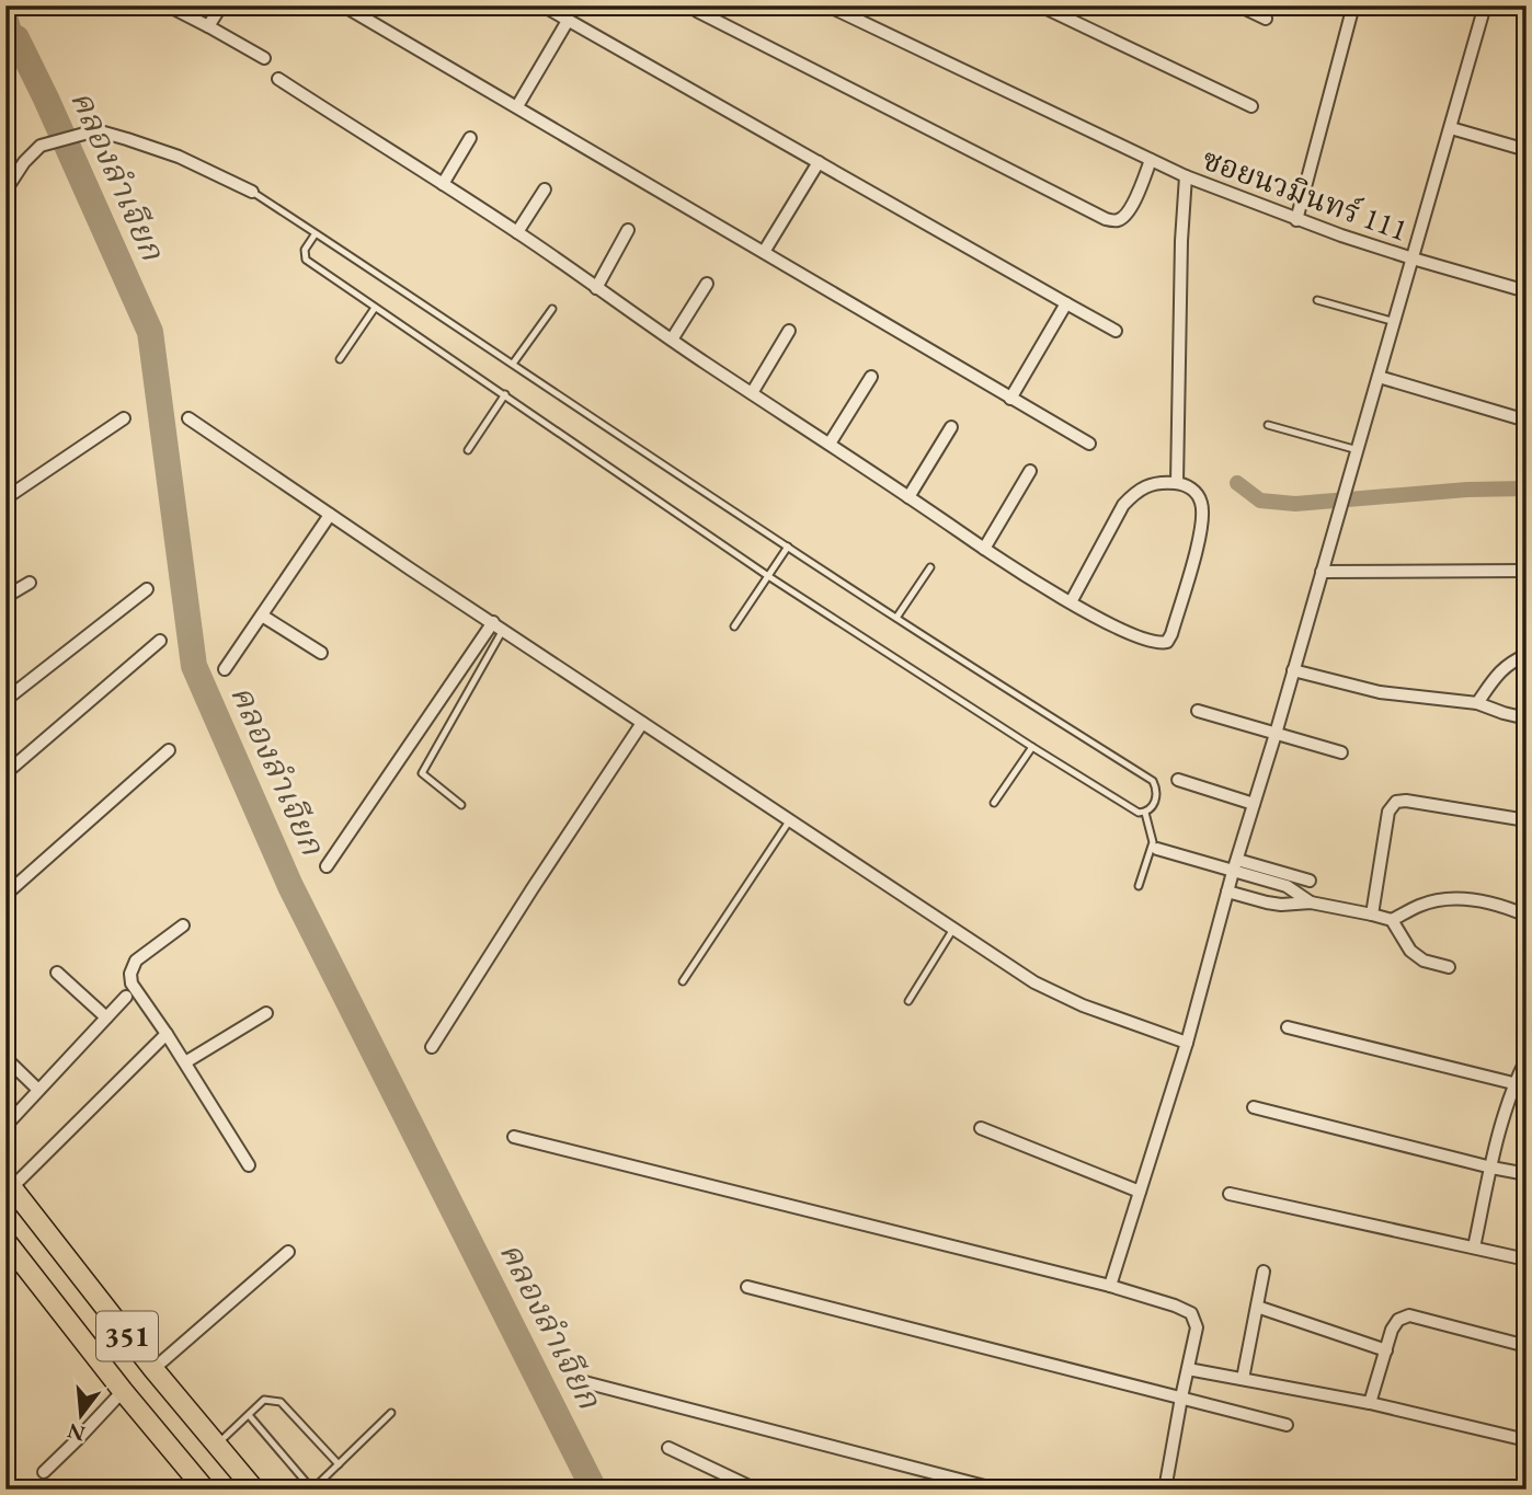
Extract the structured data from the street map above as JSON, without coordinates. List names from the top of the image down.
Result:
{
  "streets": {
    "main road": ["351"],
    "street": ["ซอยนวมินทร์ 111"]
  },
  "water": ["คลองลำเจียก"],
  "north": "bottom"
}
